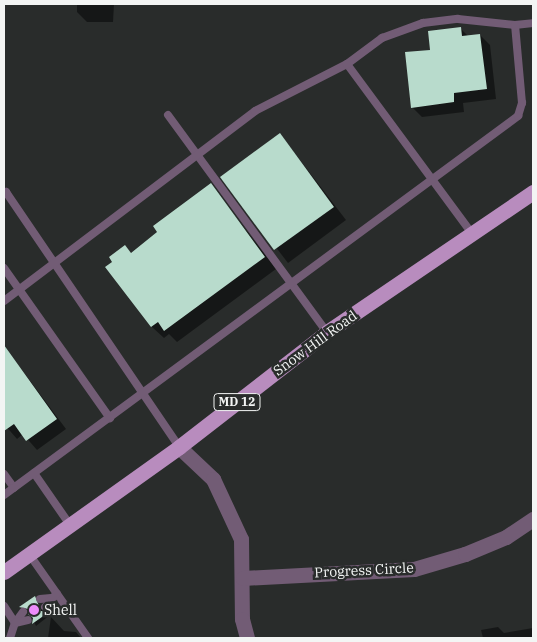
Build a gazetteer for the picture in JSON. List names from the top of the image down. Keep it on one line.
{"streets":{"main road":["Snow Hill Road","MD 12"],"street":["Progress Circle"]},"places":["Shell"]}
